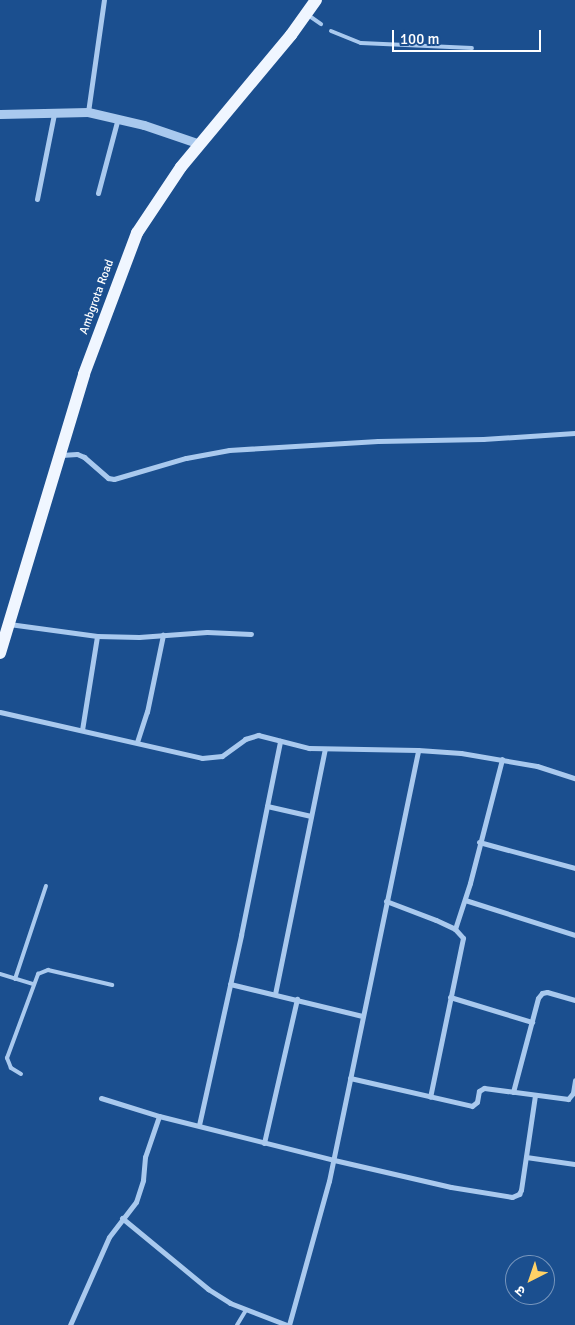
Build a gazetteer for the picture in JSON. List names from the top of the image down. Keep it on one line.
{"streets":{"main road":["Ambgrota Road"]},"scale_bar":"100 m","north":"bottom left"}
